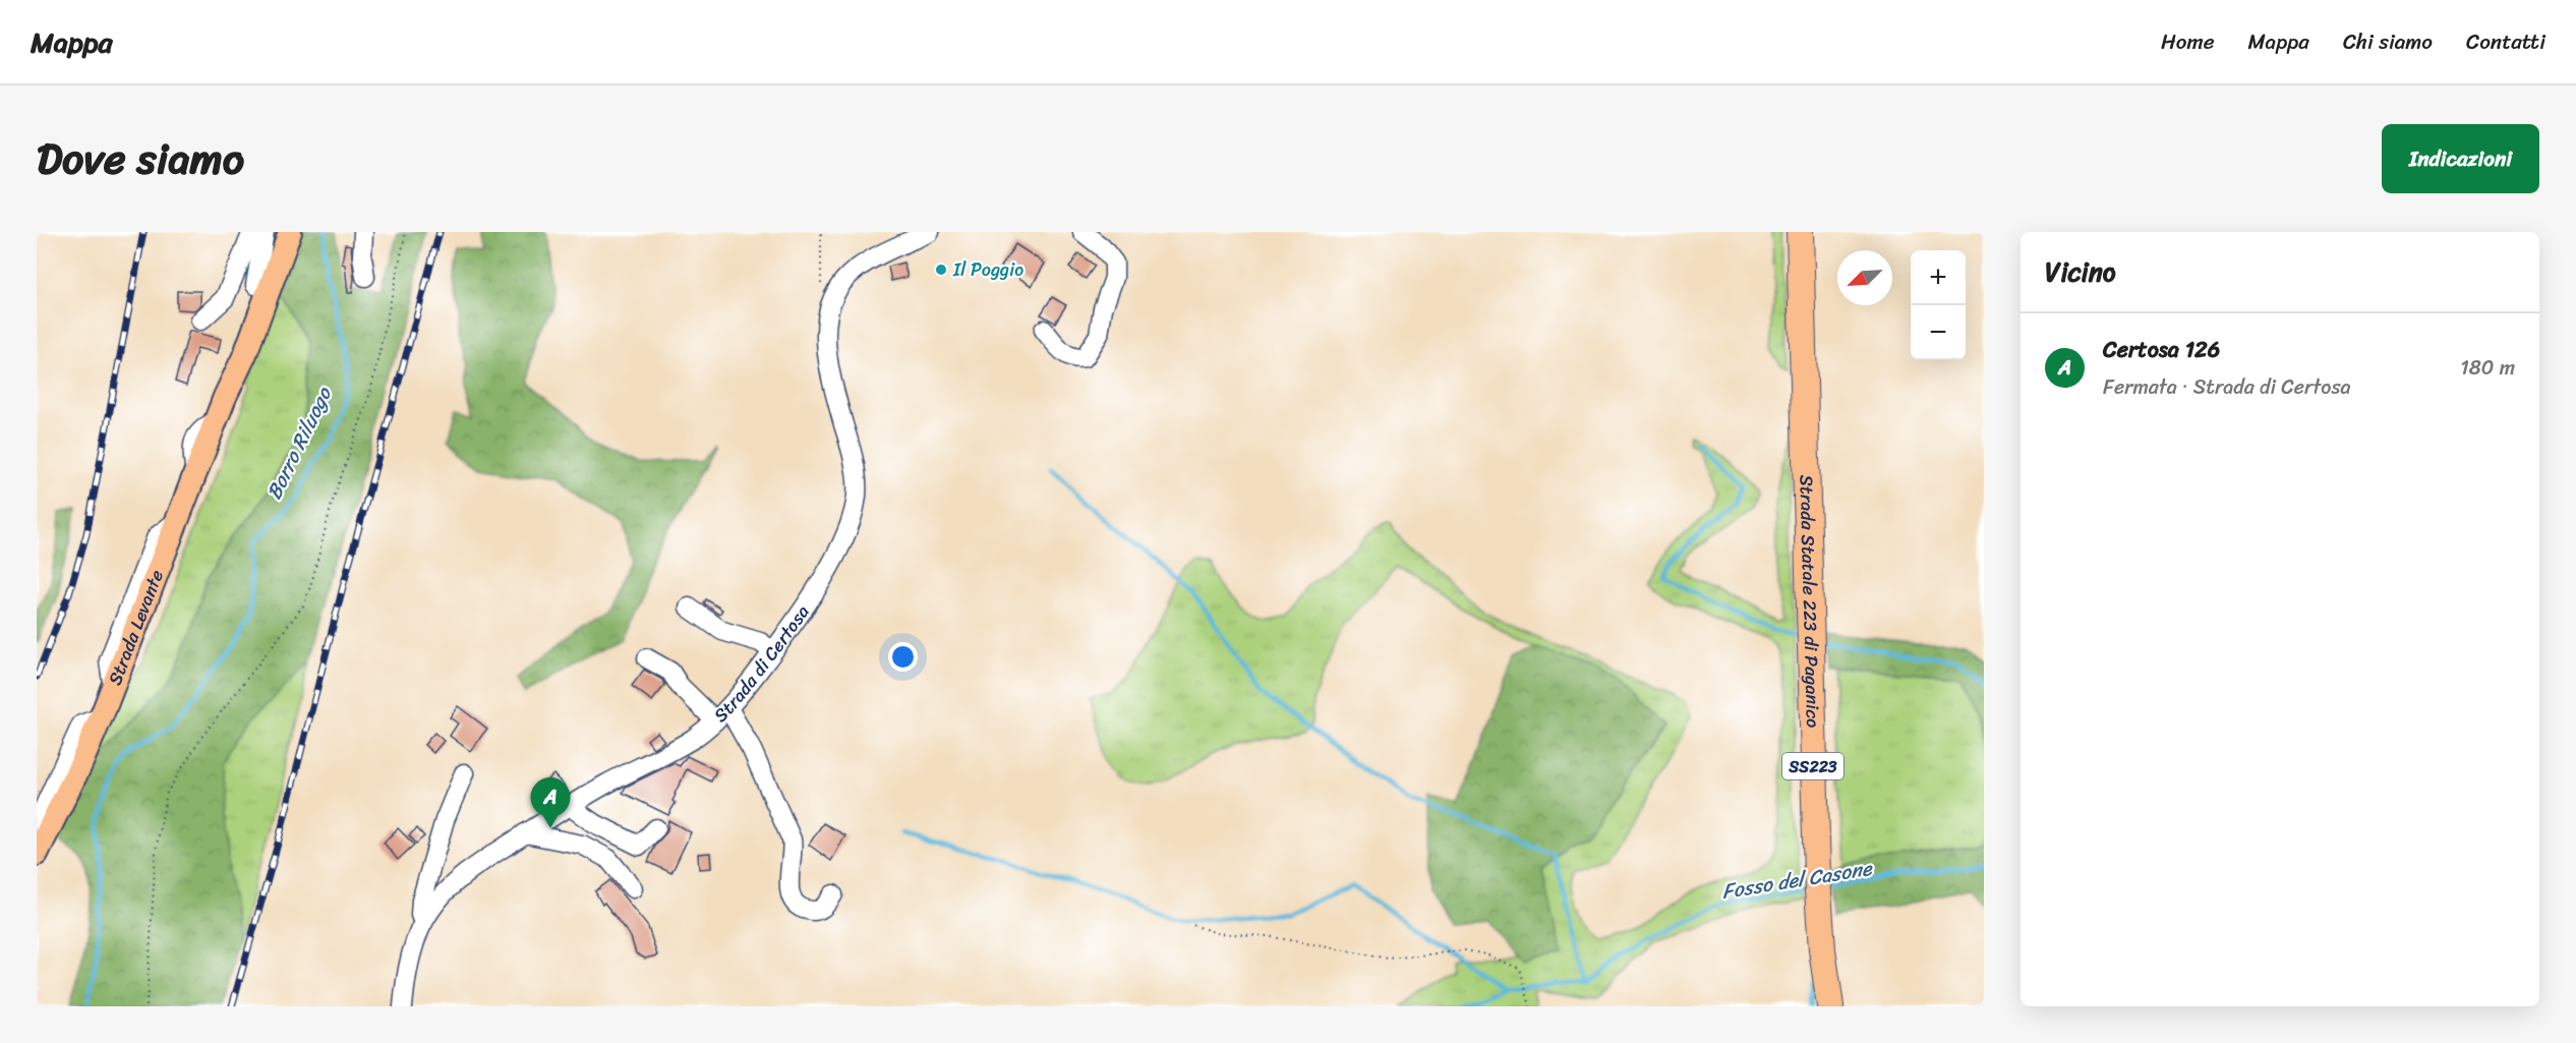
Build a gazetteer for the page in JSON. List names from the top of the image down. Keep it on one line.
{"streets":{"highway":["Strada Statale 223 di Paganico","SS223"],"main road":["Strada Levante"],"street":["Strada di Certosa"]},"water":["Borro Riluogo","Fosso del Casone"],"places":["Il Poggio"],"north":"bottom left","page":{"header":"Mappa","nav":["Home","Mappa","Chi siamo","Contatti"],"title":"Dove siamo","buttons":"Indicazioni","heading":"Vicino","map_buttons":["+","−"],"list":[{"mark":"A","name":"Certosa 126","note":"Fermata · Strada di Certosa","value":"180 m"}],"pins":"A"}}
